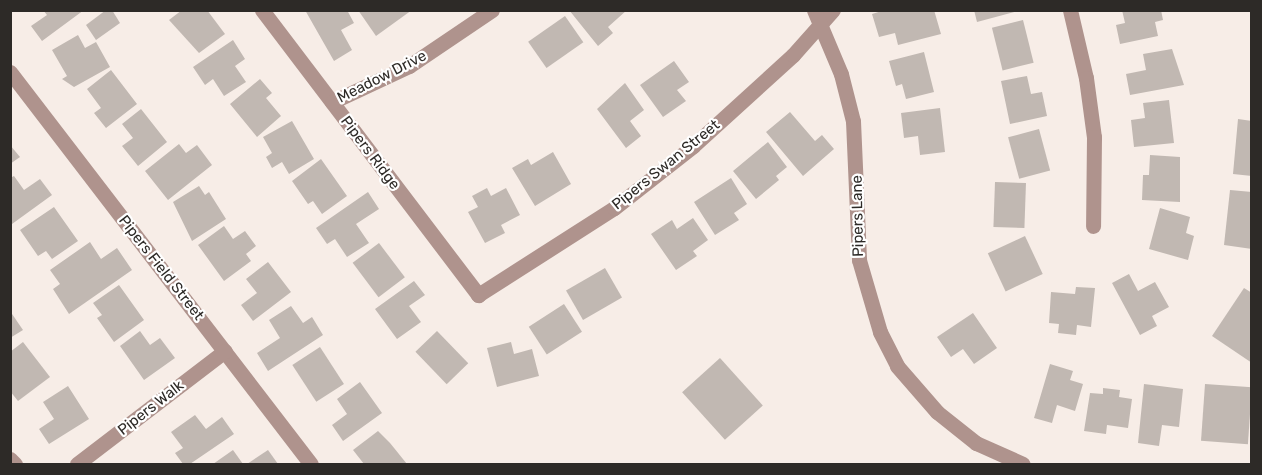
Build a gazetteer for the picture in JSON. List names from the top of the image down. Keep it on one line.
{"streets":{"street":["Meadow Drive","Pipers Ridge","Pipers Swan Street","Pipers Lane","Pipers Field Street","Pipers Walk"]},"crossings":[["Meadow Drive","Pipers Ridge"],["Pipers Ridge","Pipers Swan Street"],["Pipers Swan Street","Pipers Lane"],["Pipers Field Street","Pipers Walk"]]}
